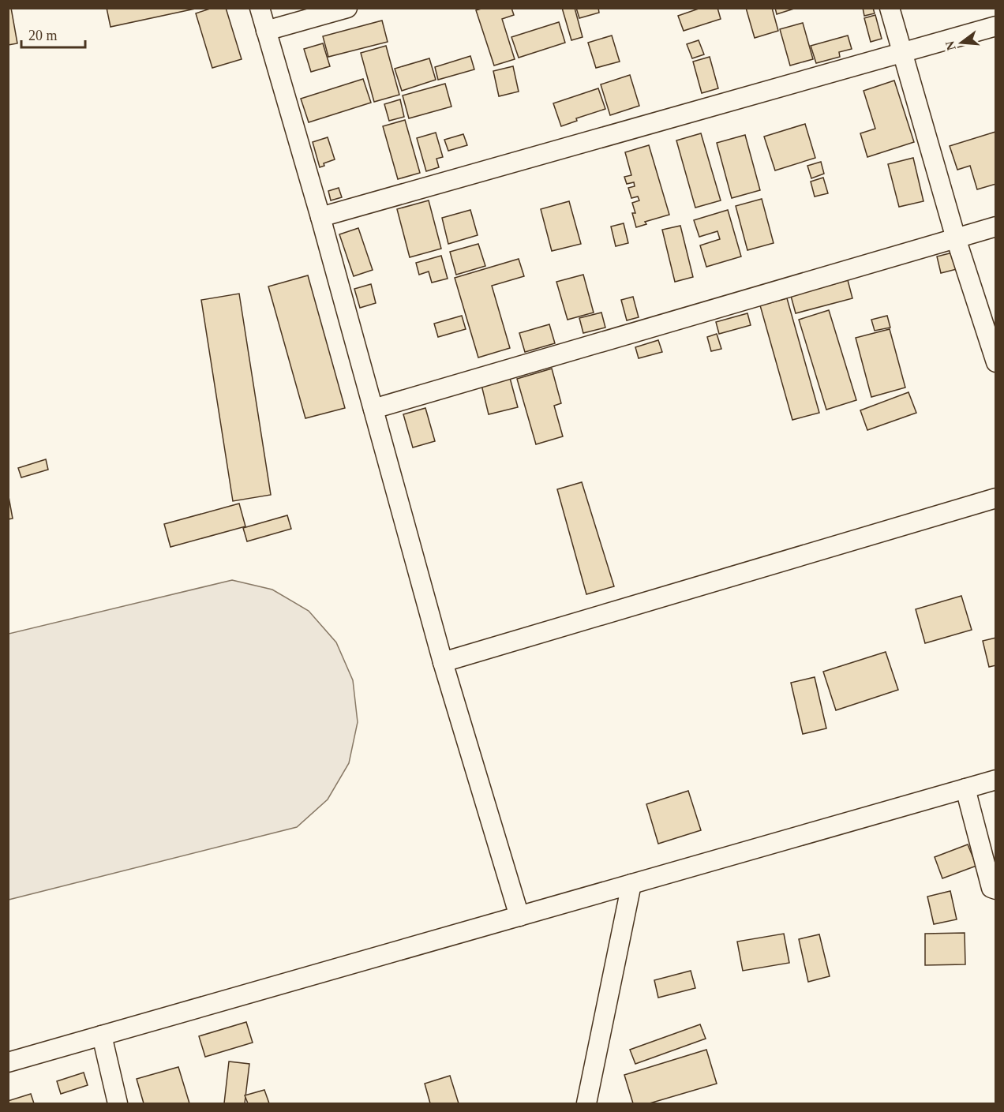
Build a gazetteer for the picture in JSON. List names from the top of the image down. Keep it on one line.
{"scale_bar":"20 m","north":"left"}
